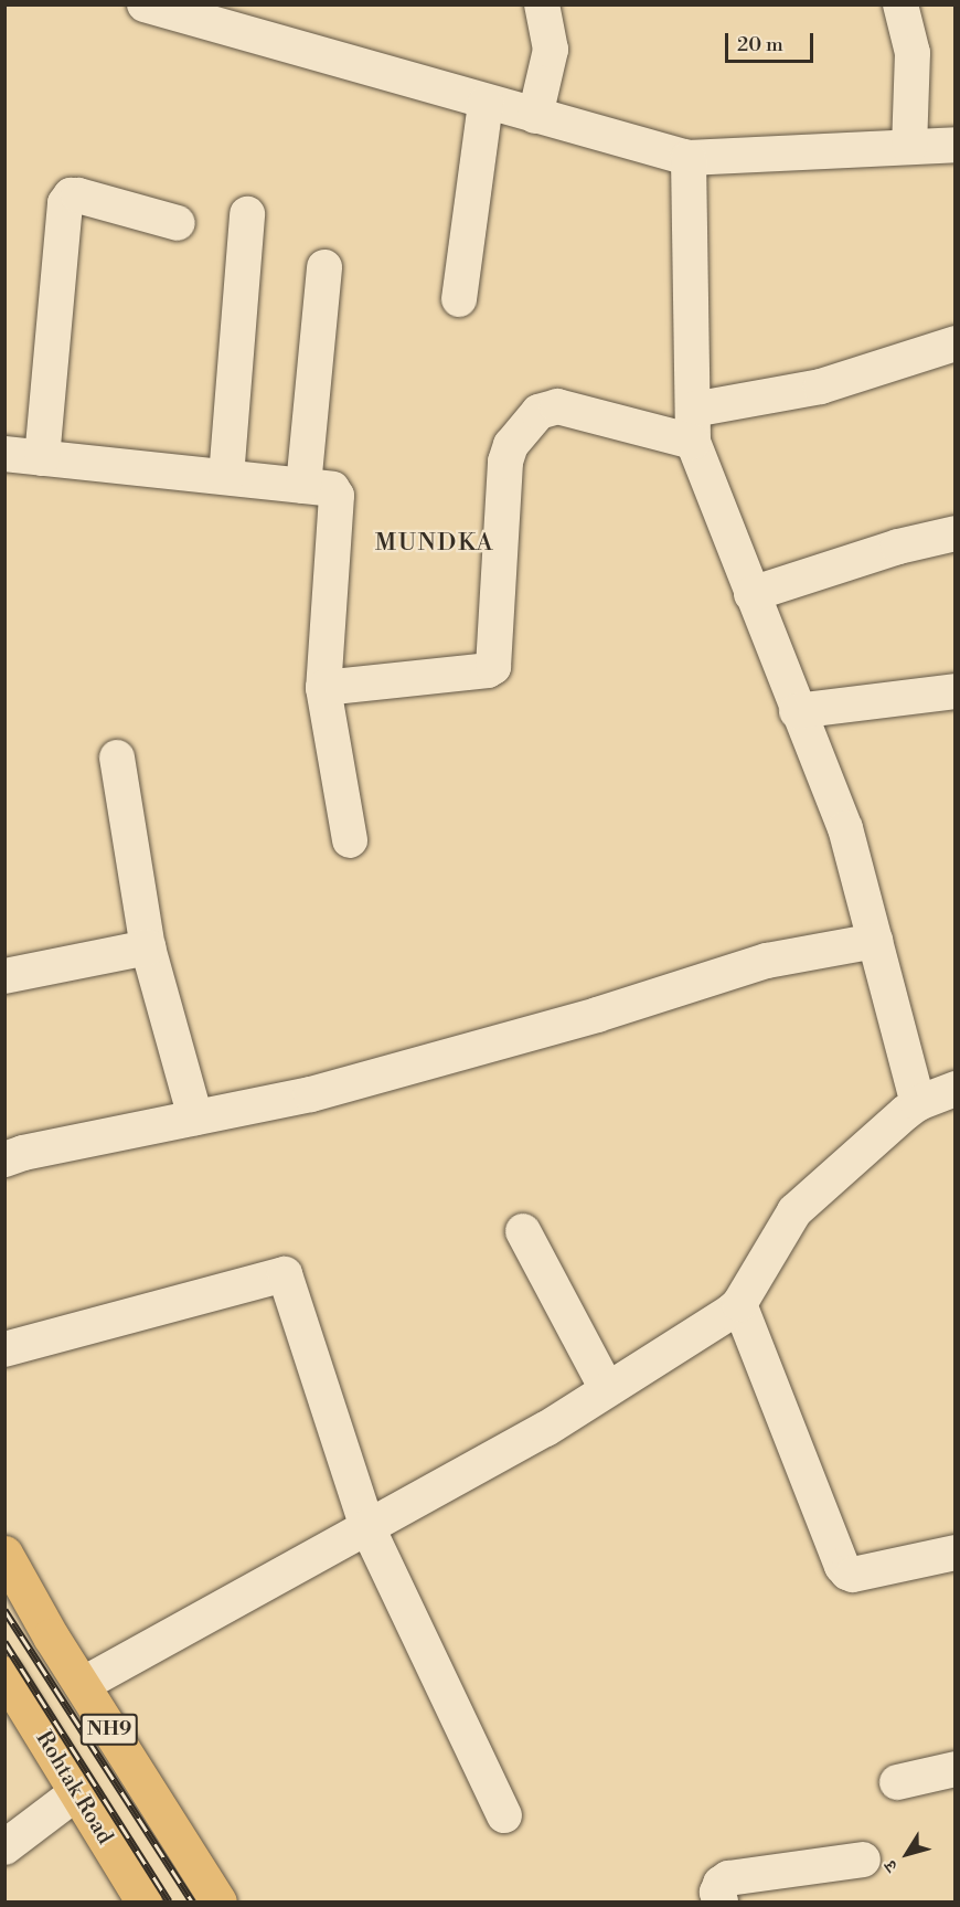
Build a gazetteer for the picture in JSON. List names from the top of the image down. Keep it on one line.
{"streets":{"highway":["NH9","Rohtak Road"]},"districts":["MUNDKA"],"scale_bar":"20 m","north":"bottom left"}
